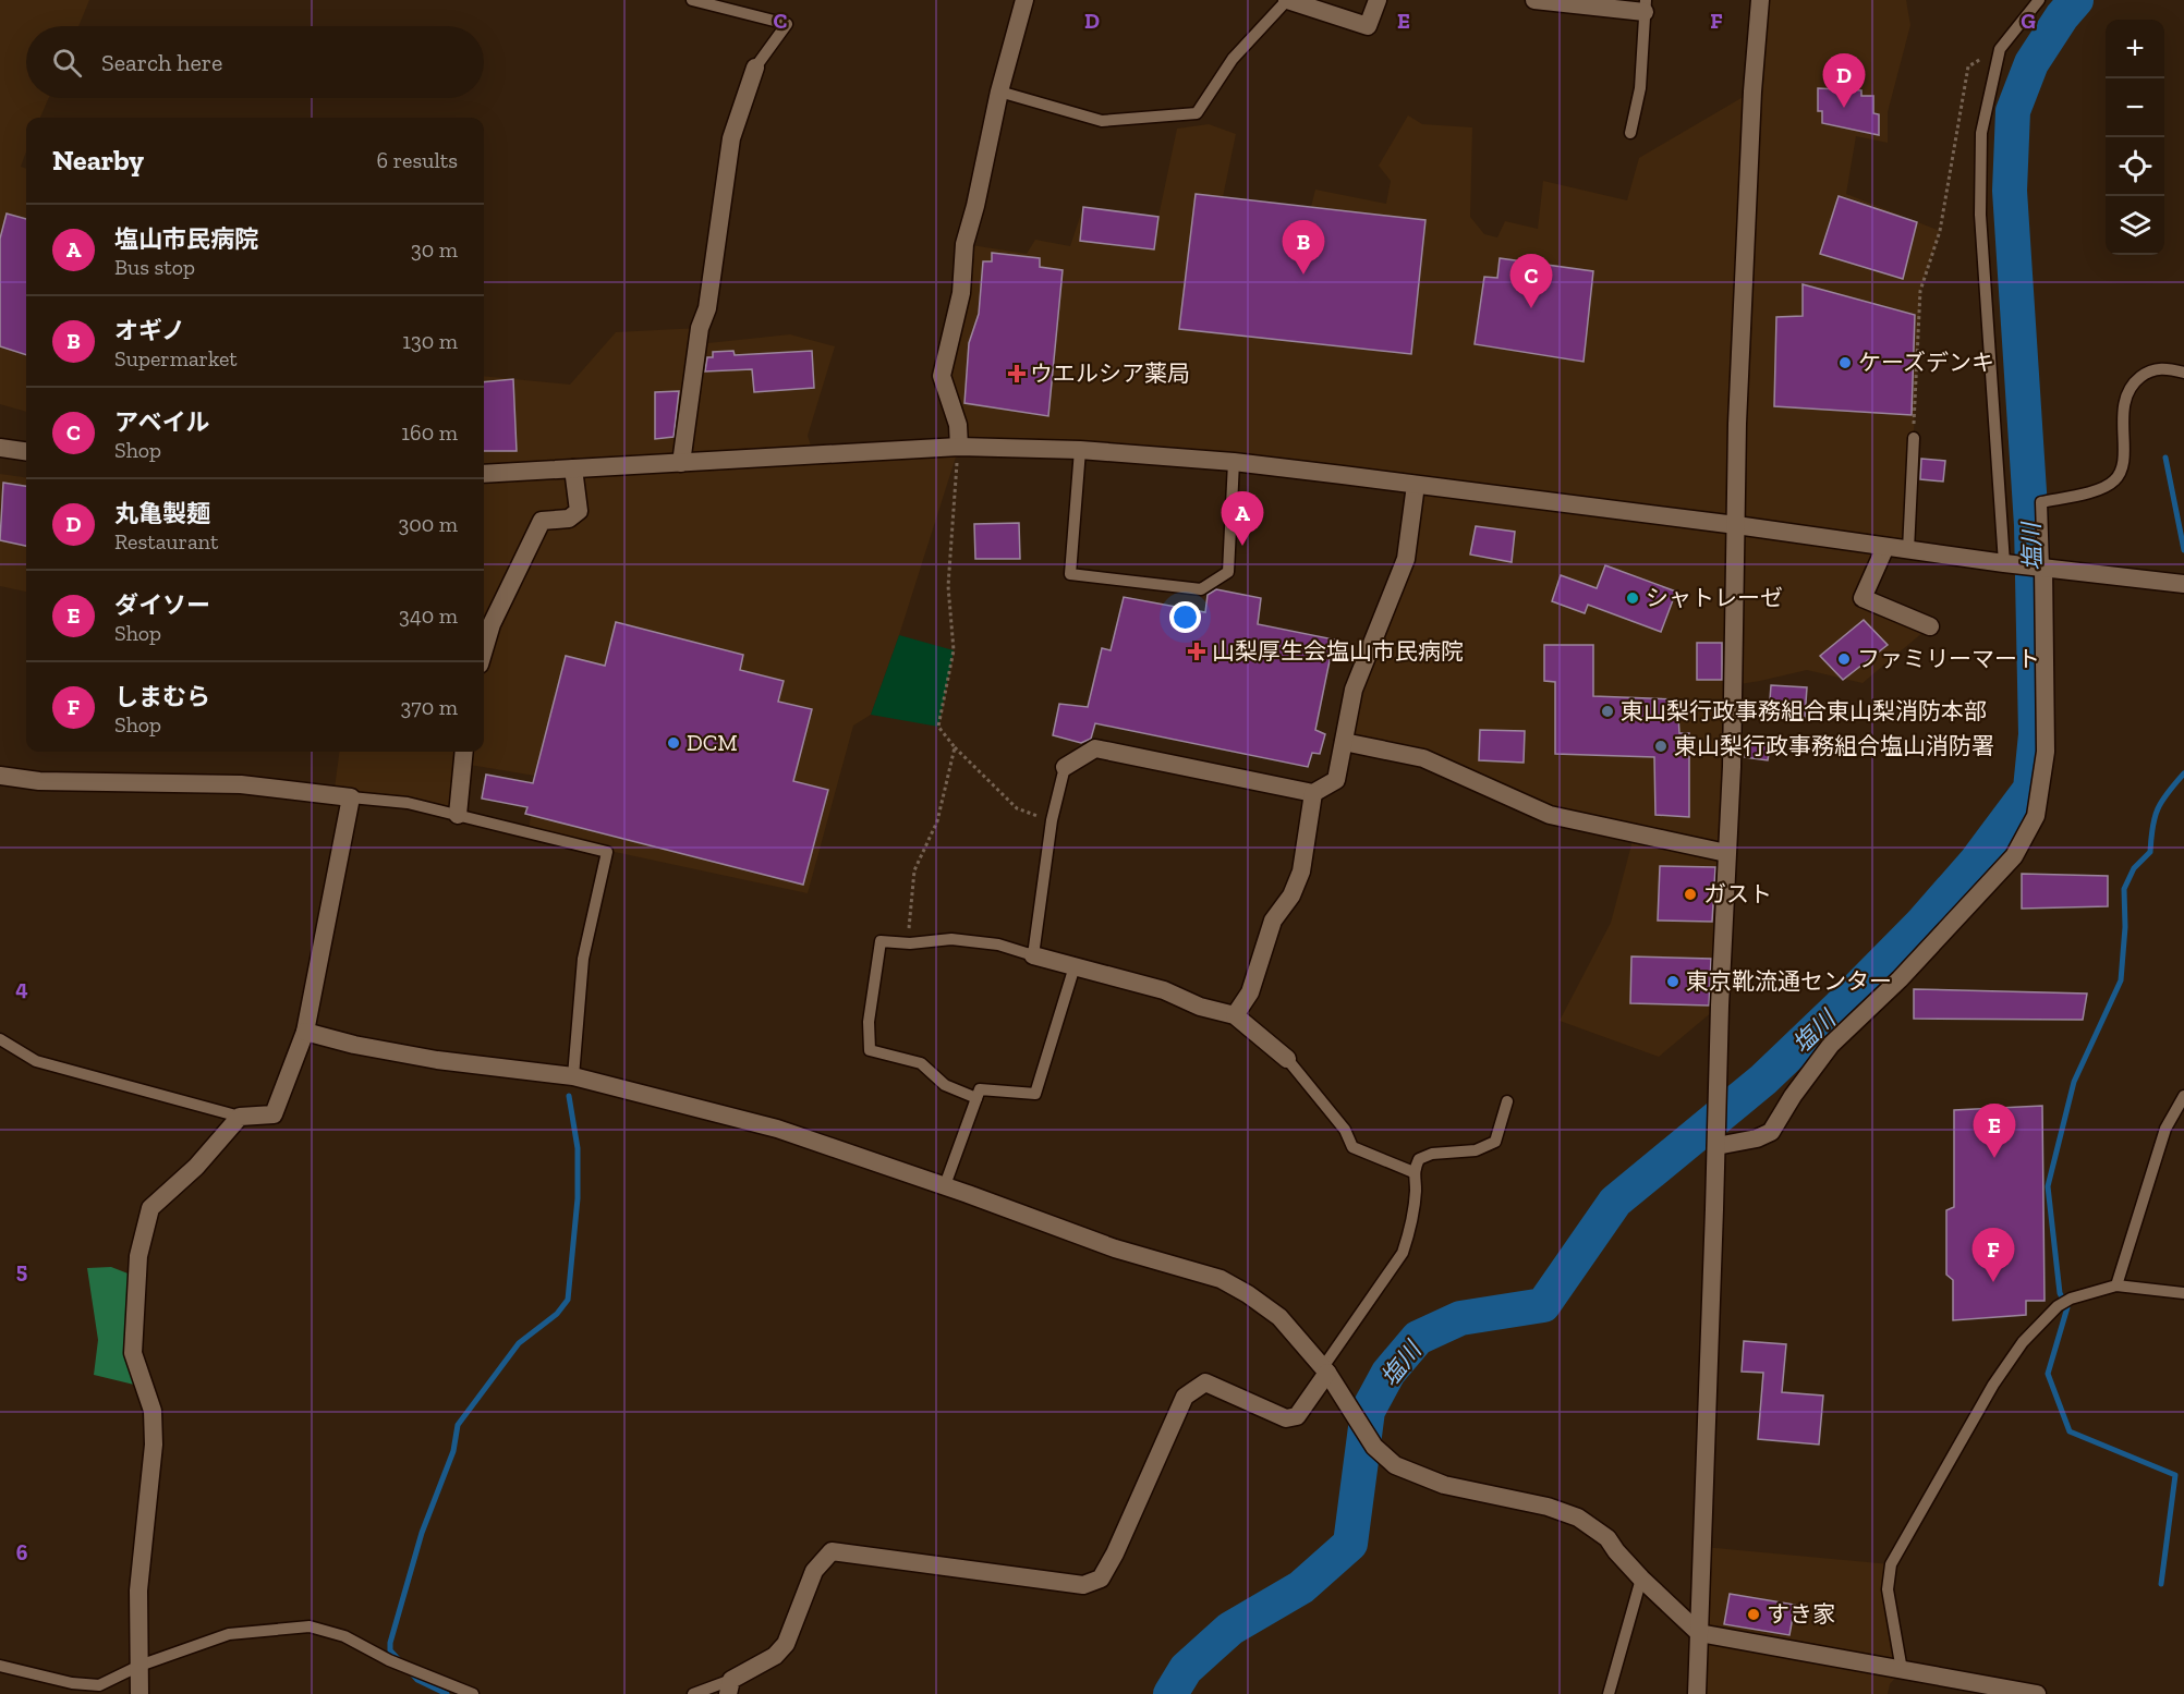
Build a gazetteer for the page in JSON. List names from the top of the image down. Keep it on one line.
{"water":["塩川"],"places":{"other":["ケーズデンキ","シャトレーゼ","ファミリーマート","東山梨行政事務組合東山梨消防本部","DCM","東山梨行政事務組合塩山消防署","ガスト","東京靴流通センター","すき家"],"health":["ウエルシア薬局","山梨厚生会塩山市民病院"]},"page":{"map_buttons":["+","−"],"search":"Search here","pins":["D","B","C","A","E","F"],"heading":["Nearby","6 results"],"list":[{"mark":"A","name":"塩山市民病院","note":"Bus stop","value":"30 m"},{"mark":"B","name":"オギノ","note":"Supermarket","value":"130 m"},{"mark":"C","name":"アベイル","note":"Shop","value":"160 m"},{"mark":"D","name":"丸亀製麺","note":"Restaurant","value":"300 m"},{"mark":"E","name":"ダイソー","note":"Shop","value":"340 m"},{"mark":"F","name":"しまむら","note":"Shop","value":"370 m"}]},"grid":{"columns":["C","D","E","F","G"],"rows":["4","5","6"]}}
